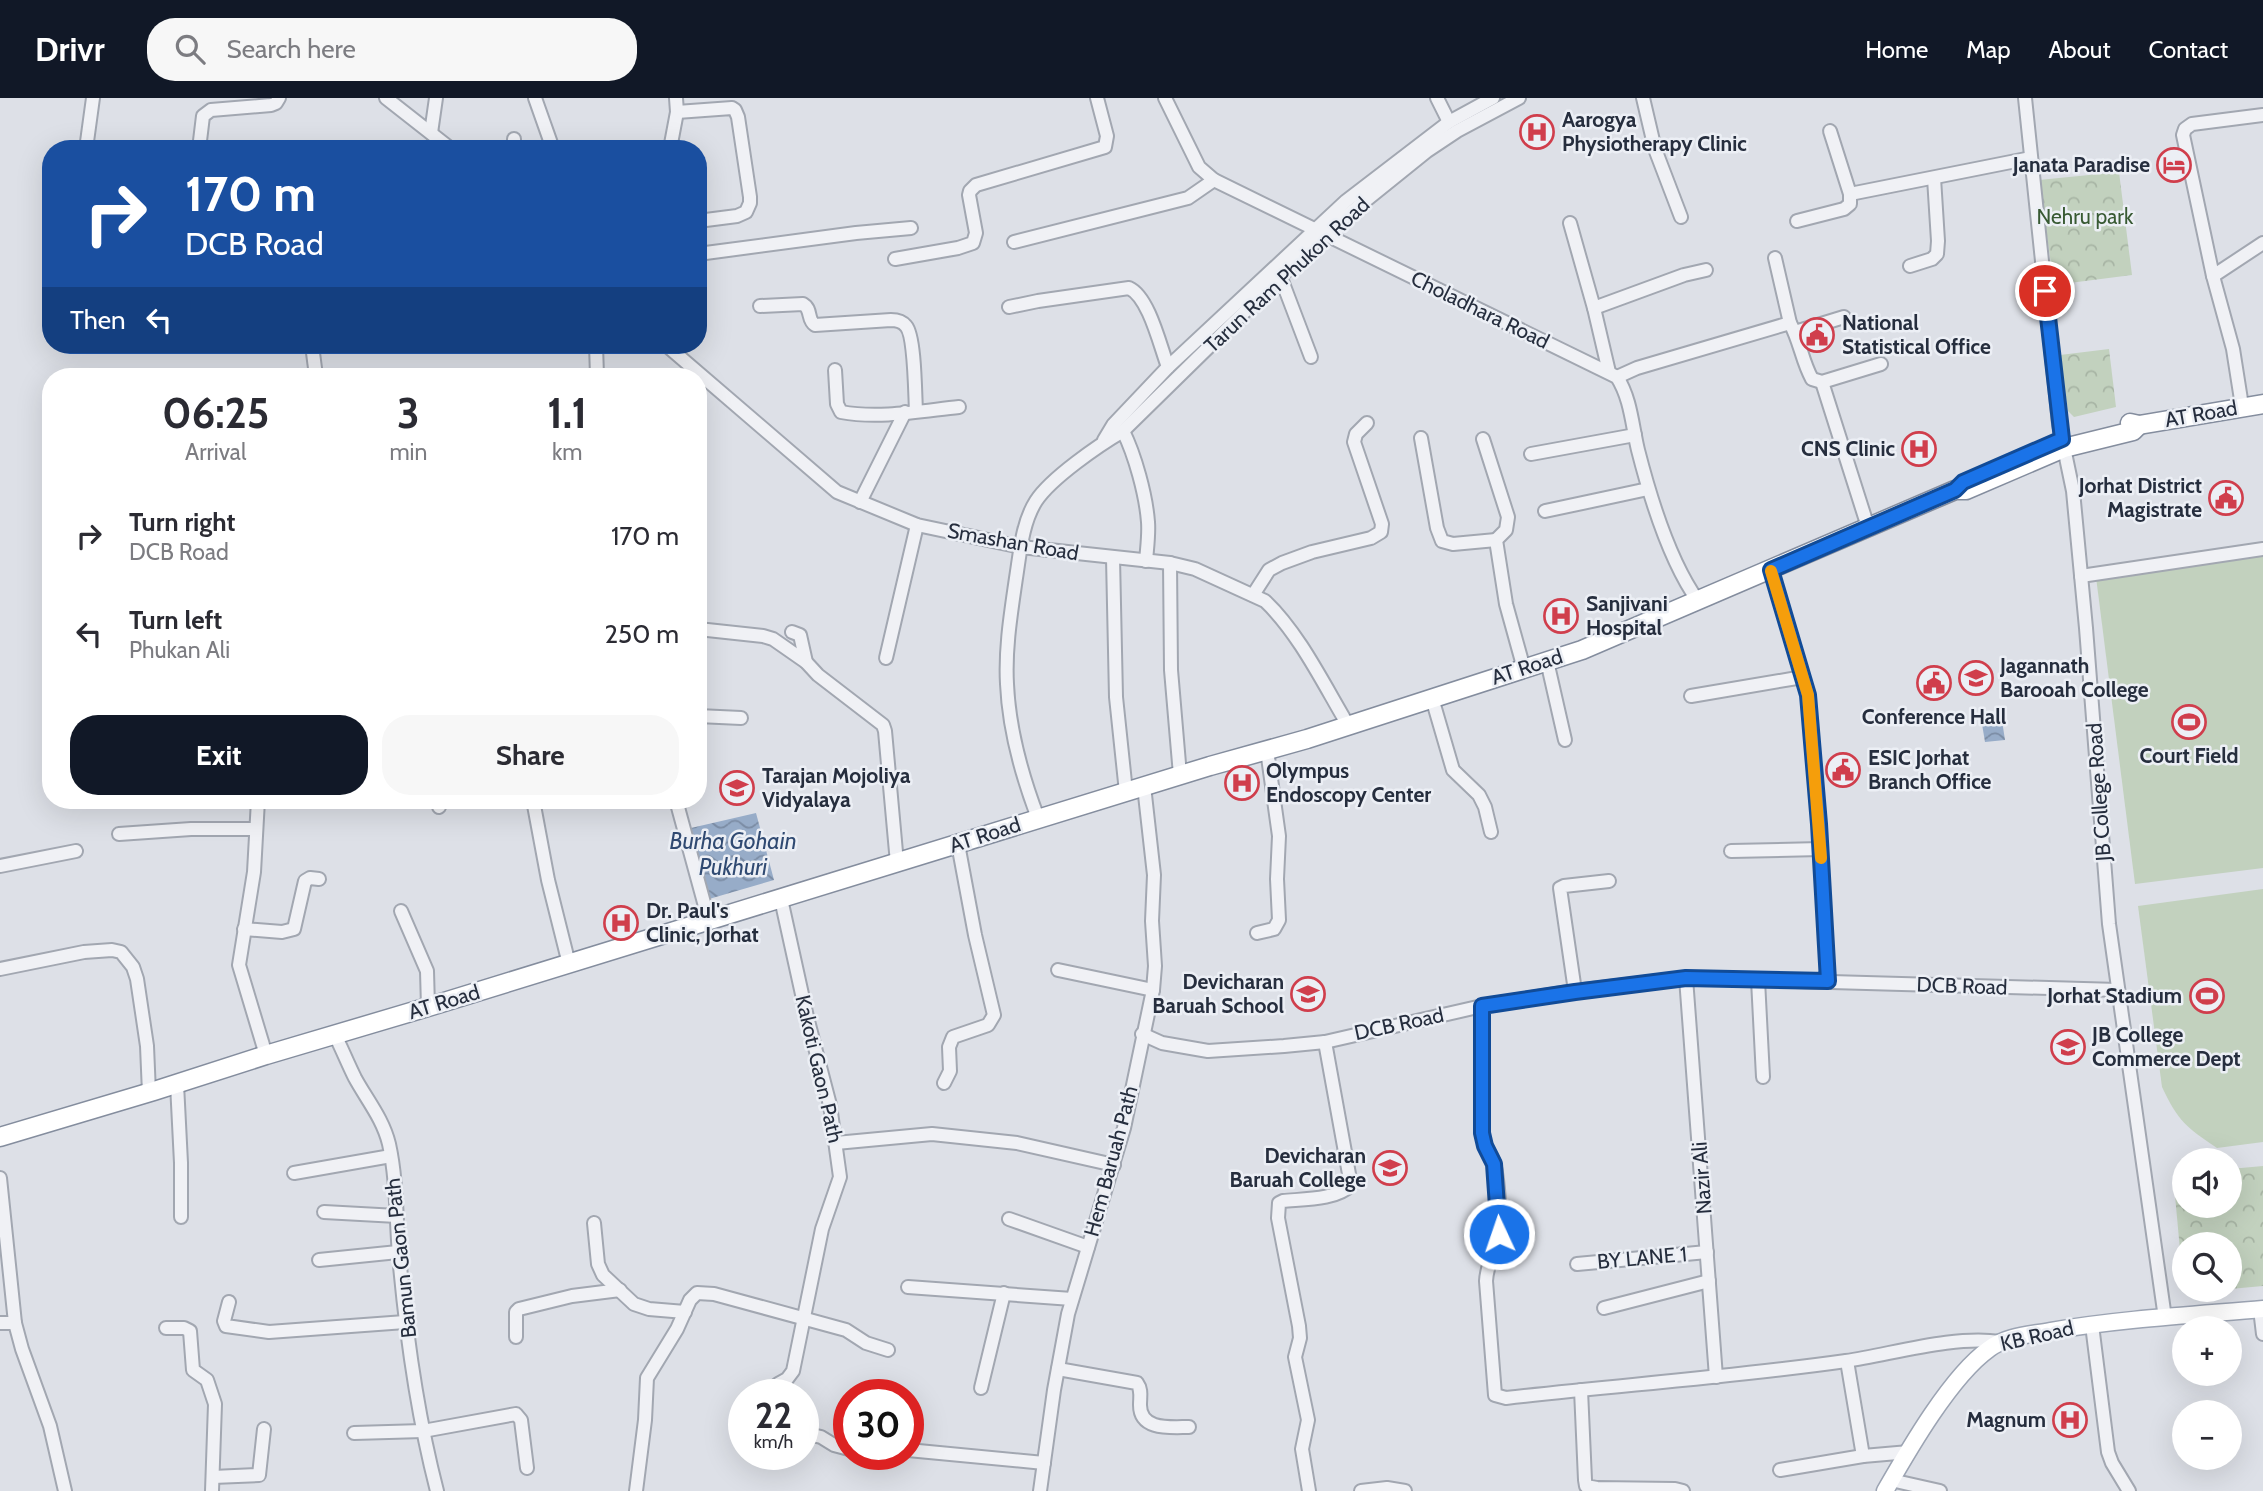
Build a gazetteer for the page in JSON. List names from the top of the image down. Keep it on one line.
{"streets":{"highway":["AT Road"],"main road":["KB Road"],"street":["Tarun Ram Phukon Road","Choladhara Road","Smashan Road","JB College Road","DCB Road","Kakoti Gaon Path","Hem Baruah Path","Nazir Ali","Bamun Gaon Path","BY LANE 1"]},"crossings":[["Tarun Ram Phukon Road","Choladhara Road"],["Tarun Ram Phukon Road","AT Road"],["Tarun Ram Phukon Road","Smashan Road"],["AT Road","Smashan Road"],["AT Road","JB College Road"],["AT Road","Kakoti Gaon Path"],["AT Road","Hem Baruah Path"],["AT Road","Bamun Gaon Path"],["Smashan Road","Hem Baruah Path"],["JB College Road","DCB Road"],["JB College Road","KB Road"],["DCB Road","Hem Baruah Path"],["DCB Road","Nazir Ali"],["Nazir Ali","BY LANE 1"]],"water":["Burha Gohain Pukhuri"],"parks":["Nehru park"],"places":{"hospital":["Aarogya Physiotherapy Clinic","CNS Clinic","Sanjivani Hospital","Olympus Endoscopy Center","Dr. Paul's Clinic, Jorhat","Magnum"],"hotel":["Janata Paradise"],"public building":["National Statistical Office","Jorhat District Magistrate","Conference Hall","ESIC Jorhat Branch Office"],"school or university":["Jagannath Barooah College","Tarajan Mojoliya Vidyalaya","Devicharan Baruah School","JB College Commerce Dept","Devicharan Baruah College"],"sports":["Court Field","Jorhat Stadium"]},"page":{"header":"Drivr","search":"Search here","nav":["Home","Map","About","Contact"],"turn":["170 m","DCB Road"],"then":"Then","eta":["06:25","Arrival","3","min","1.1","km"],"list":[{"name":"Turn right","note":"DCB Road","value":"170 m"},{"name":"Turn left","note":"Phukan Ali","value":"250 m"}],"buttons":["Exit","Share"],"map_buttons":["+","−"],"speed":"22 km/h","limit":"30"}}
